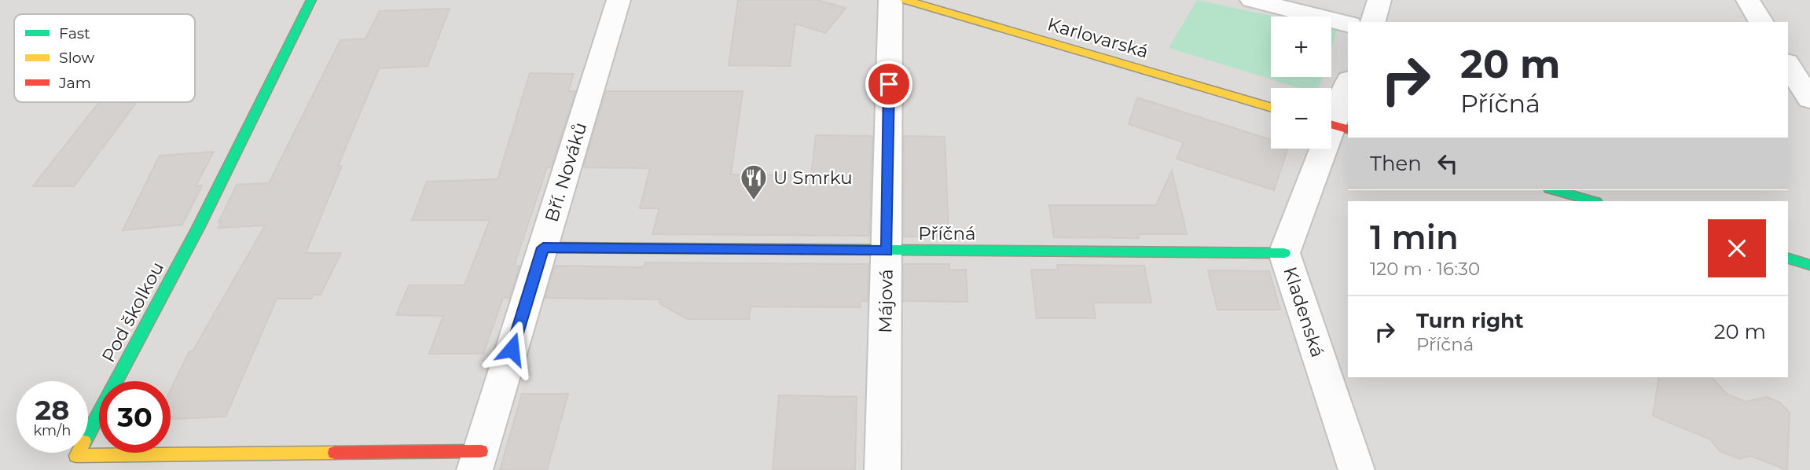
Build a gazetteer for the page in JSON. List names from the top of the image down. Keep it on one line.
{"streets":{"street":["Karlovarská","Bří. Nováků","Příčná","Májová","Pod školkou","Kladenská"]},"crossings":[["Bří. Nováků","Příčná"],["Bří. Nováků","Pod školkou"],["Příčná","Májová"],["Příčná","Kladenská"]],"places":{"restaurant":["U Smrku"]},"legend":["Fast","Slow","Jam"],"page":{"map_buttons":["+","−"],"turn":["20 m","Příčná"],"then":"Then","heading":["1 min","120 m · 16:30"],"list":[{"name":"Turn right","note":"Příčná","value":"20 m"}],"speed":"28 km/h","limit":"30"}}
